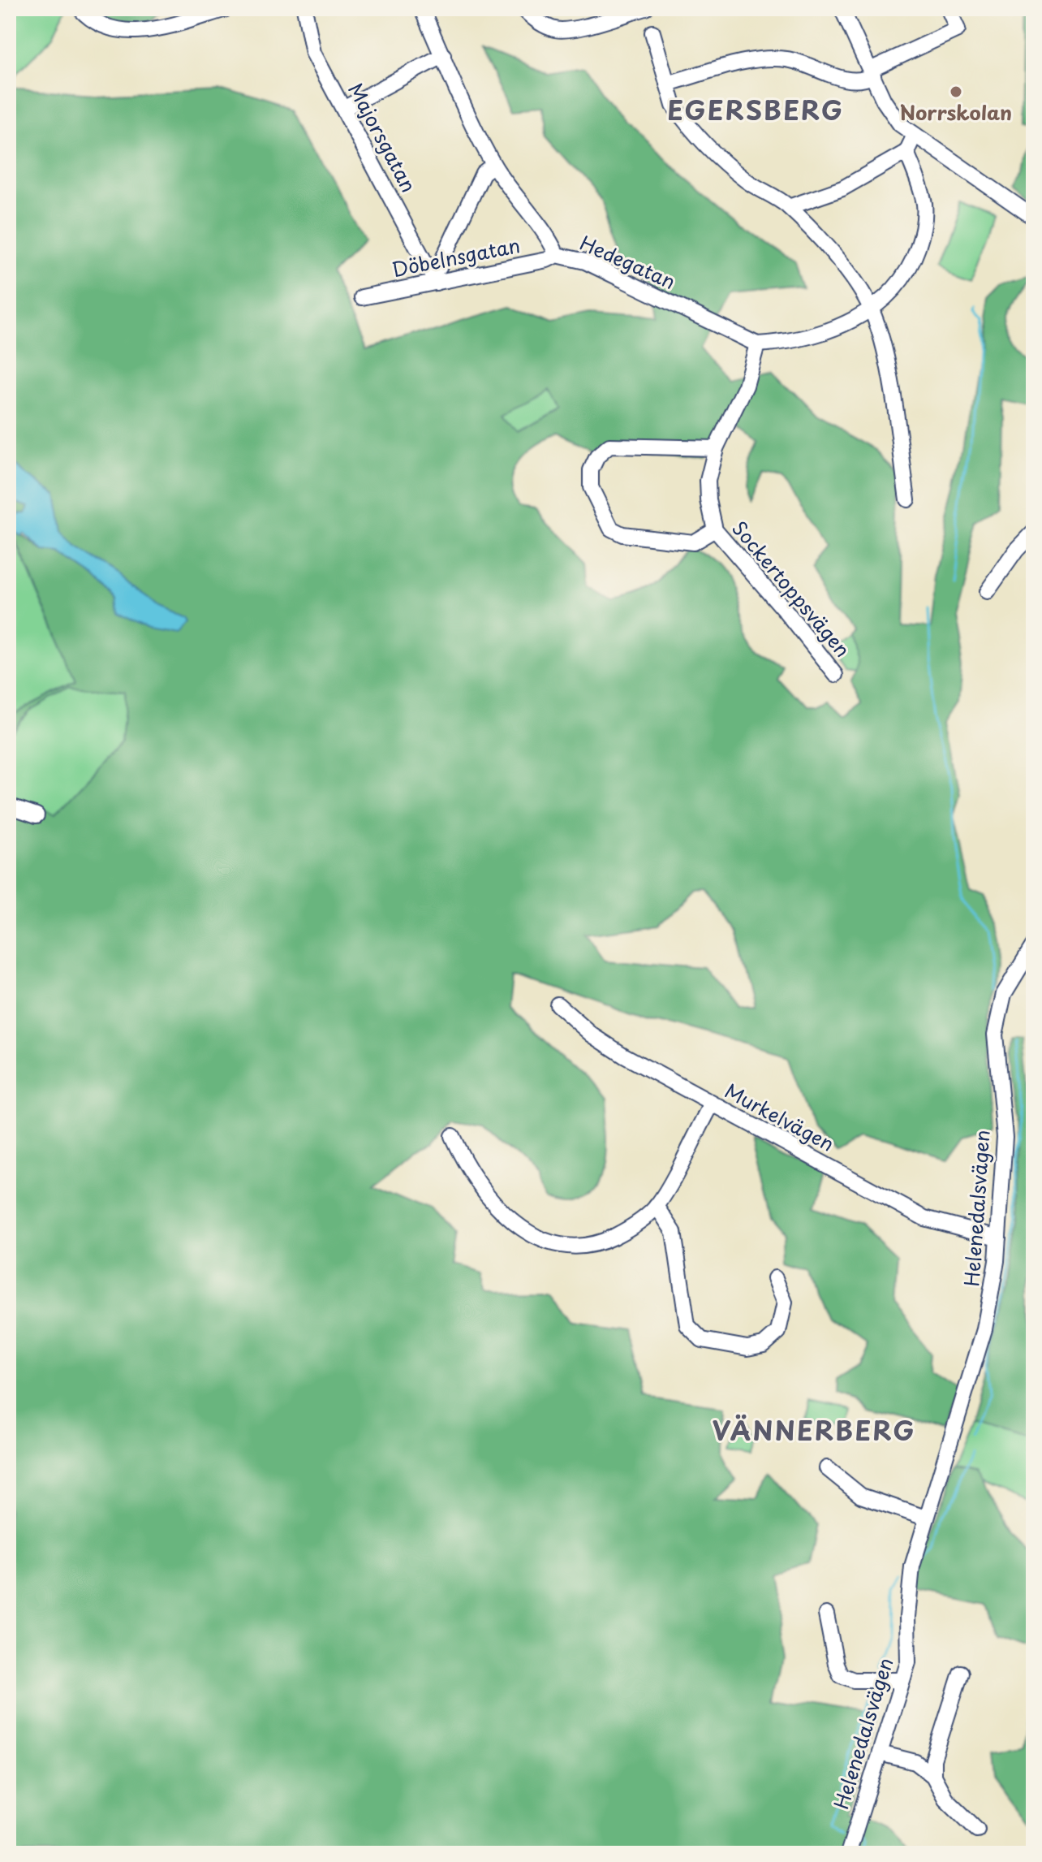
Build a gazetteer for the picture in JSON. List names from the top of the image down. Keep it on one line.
{"streets":{"street":["Majorsgatan","Döbelnsgatan","Hedegatan","Sockertoppsvägen","Murkelvägen","Helenedalsvägen"]},"crossings":[["Majorsgatan","Döbelnsgatan"],["Döbelnsgatan","Hedegatan"],["Hedegatan","Sockertoppsvägen"],["Murkelvägen","Helenedalsvägen"]],"districts":["EGERSBERG","VÄNNERBERG"],"places":["Norrskolan"]}
